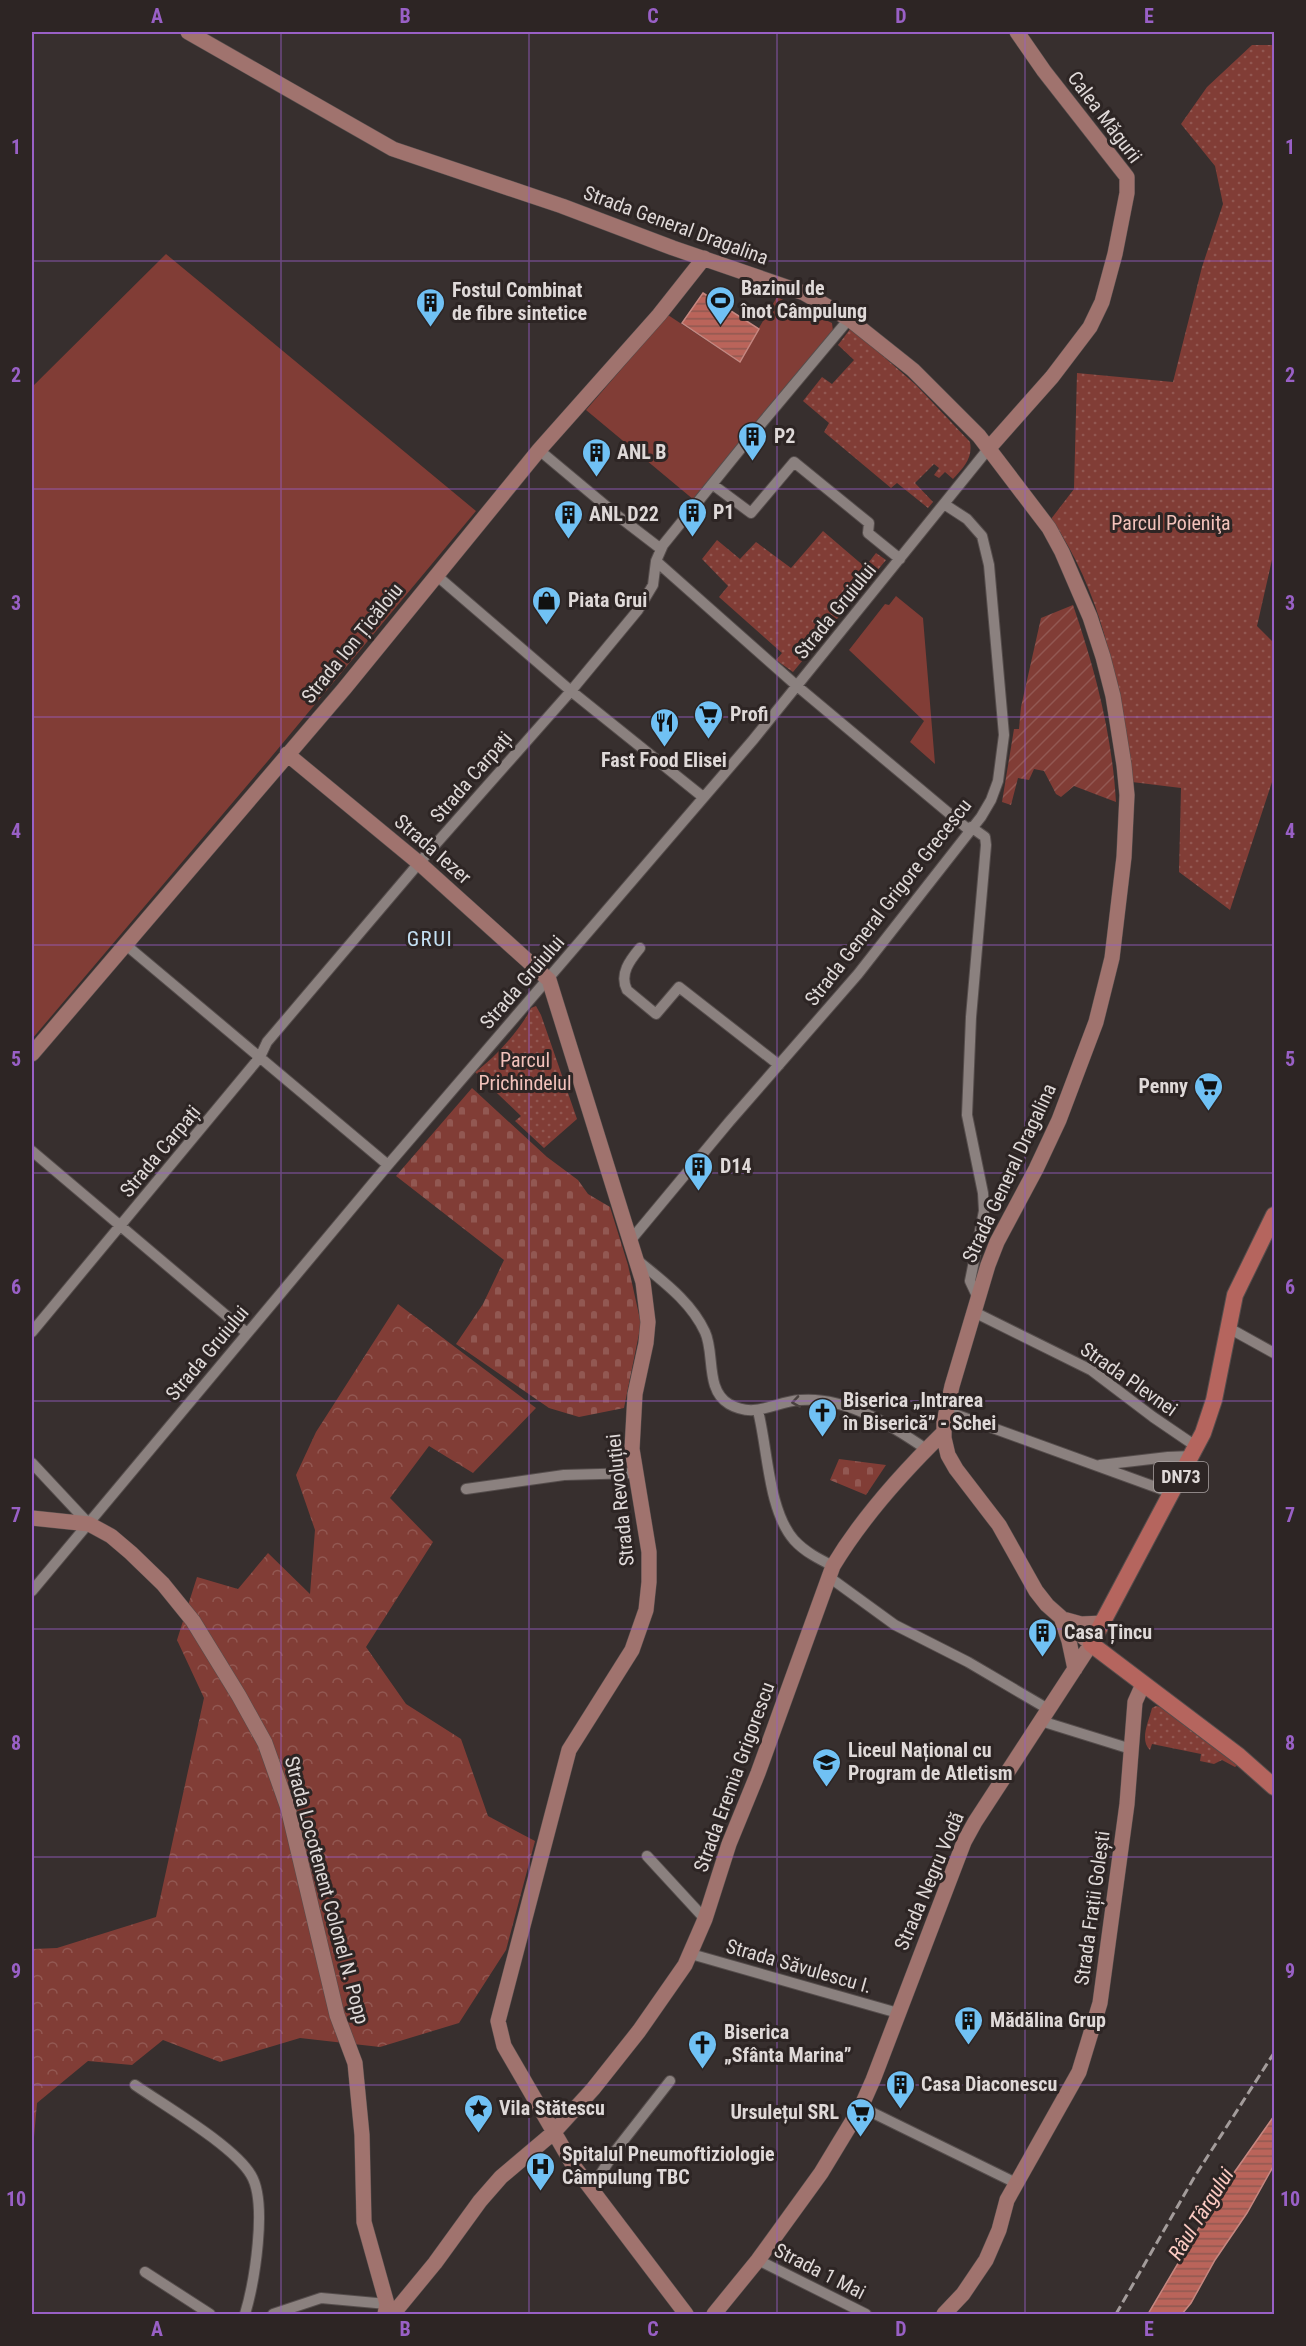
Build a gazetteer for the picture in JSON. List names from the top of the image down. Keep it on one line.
{"streets":{"main road":["Calea Măgurii","Strada General Dragalina","Strada Ion Țicăloiu","Strada Iezer","DN73","Strada Revoluției","Strada Eremia Grigorescu","Strada Negru Vodă","Strada Locotenent Colonel N. Popp","Strada Frații Golești"],"street":["Strada Gruiului","Strada Carpați","Strada General Grigore Grecescu","Strada Plevnei","Strada Săvulescu I.","Strada 1 Mai"]},"crossings":[["Calea Măgurii","Strada General Dragalina"],["Calea Măgurii","Strada Gruiului"],["Strada General Dragalina","Strada Gruiului"],["Strada General Dragalina","Strada Ion Țicăloiu"],["Strada General Dragalina","Strada Carpați"],["Strada General Dragalina","Strada Plevnei"],["Strada General Dragalina","Strada Eremia Grigorescu"],["Strada General Dragalina","Strada Negru Vodă"],["Strada Gruiului","Strada Iezer"],["Strada Gruiului","Strada General Grigore Grecescu"],["Strada Gruiului","Strada Revoluției"],["Strada Gruiului","Strada Locotenent Colonel N. Popp"],["Strada Ion Țicăloiu","Strada Iezer"],["Strada Carpați","Strada Iezer"],["Strada Iezer","Strada Revoluției"],["Strada General Grigore Grecescu","Strada Revoluției"],["Strada Plevnei","Strada Negru Vodă"],["DN73","Strada Negru Vodă"],["Strada Revoluției","Strada Eremia Grigorescu"],["Strada Eremia Grigorescu","Strada Locotenent Colonel N. Popp"],["Strada Eremia Grigorescu","Strada Săvulescu I."],["Strada Negru Vodă","Strada Săvulescu I."],["Strada Negru Vodă","Strada 1 Mai"]],"districts":["GRUI"],"water":["Râul Târgului"],"parks":["Parcul Poieniţa","Parcul Prichindelul"],"places":{"sports":["Bazinul de înot Câmpulung"],"building":["Fostul Combinat de fibre sintetice","P2","ANL B","P1","ANL D22","D14","Casa Țincu","Mădălina Grup","Casa Diaconescu"],"shop":["Piata Grui"],"supermarket":["Profi","Penny","Ursulețul SRL"],"restaurant":["Fast Food Elisei"],"church":["Biserica „Intrarea în Biserică” - Schei","Biserica „Sfânta Marina”"],"school or university":["Liceul Național cu Program de Atletism"],"place":["Vila Stătescu"],"hospital":["Spitalul Pneumoftiziologie Câmpulung TBC"]},"grid":{"columns":["A","B","C","D","E"],"rows":["1","2","3","4","5","6","7","8","9","10"]}}
